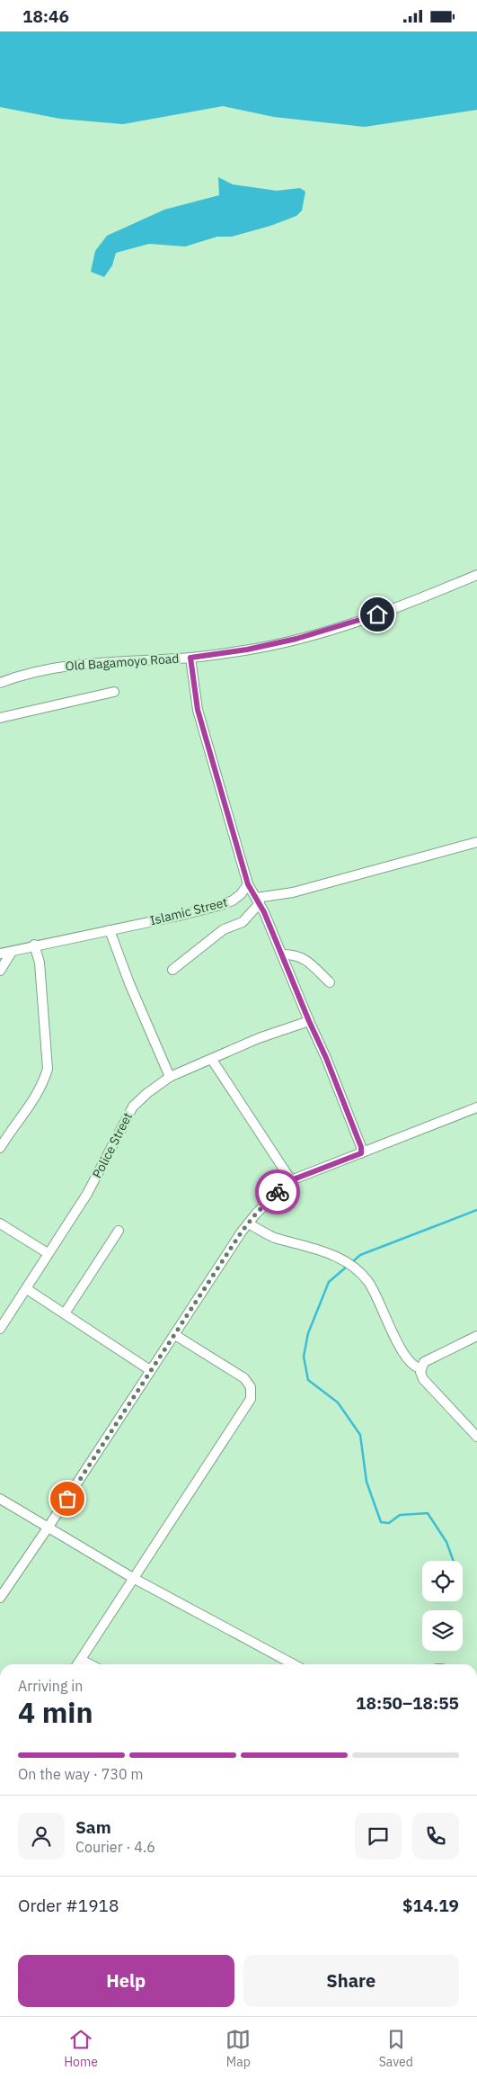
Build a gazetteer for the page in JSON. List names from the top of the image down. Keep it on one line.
{"streets":{"street":["Old Bagamoyo Road","Islamic Street","Police Street"]},"page":{"status":"18:46","heading":["4 min","Arriving in","18:50–18:55"],"panel":["Sam","Courier · 4.6","Order #1918","$14.19"],"bar":"On the way · 730 m","buttons":["Help","Share"],"tabs":["Home","Map","Saved"]}}
